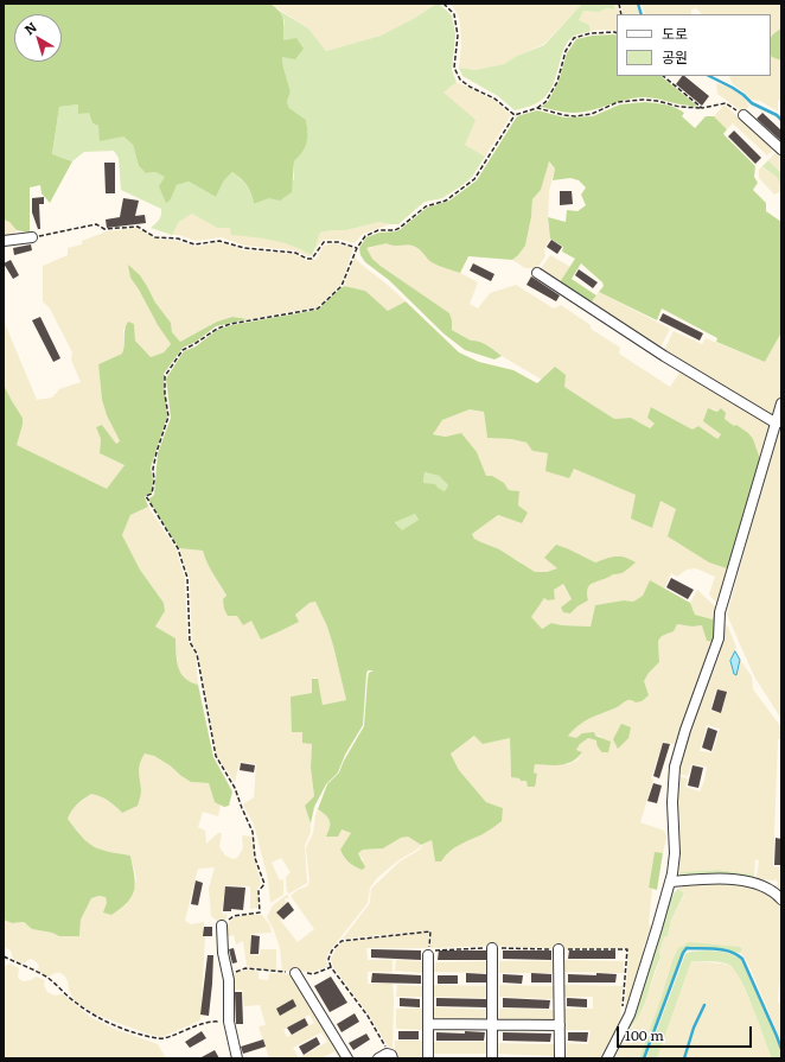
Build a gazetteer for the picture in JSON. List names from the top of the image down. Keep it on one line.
{"legend":["도로","공원"],"scale_bar":"100 m","north":"top left"}
